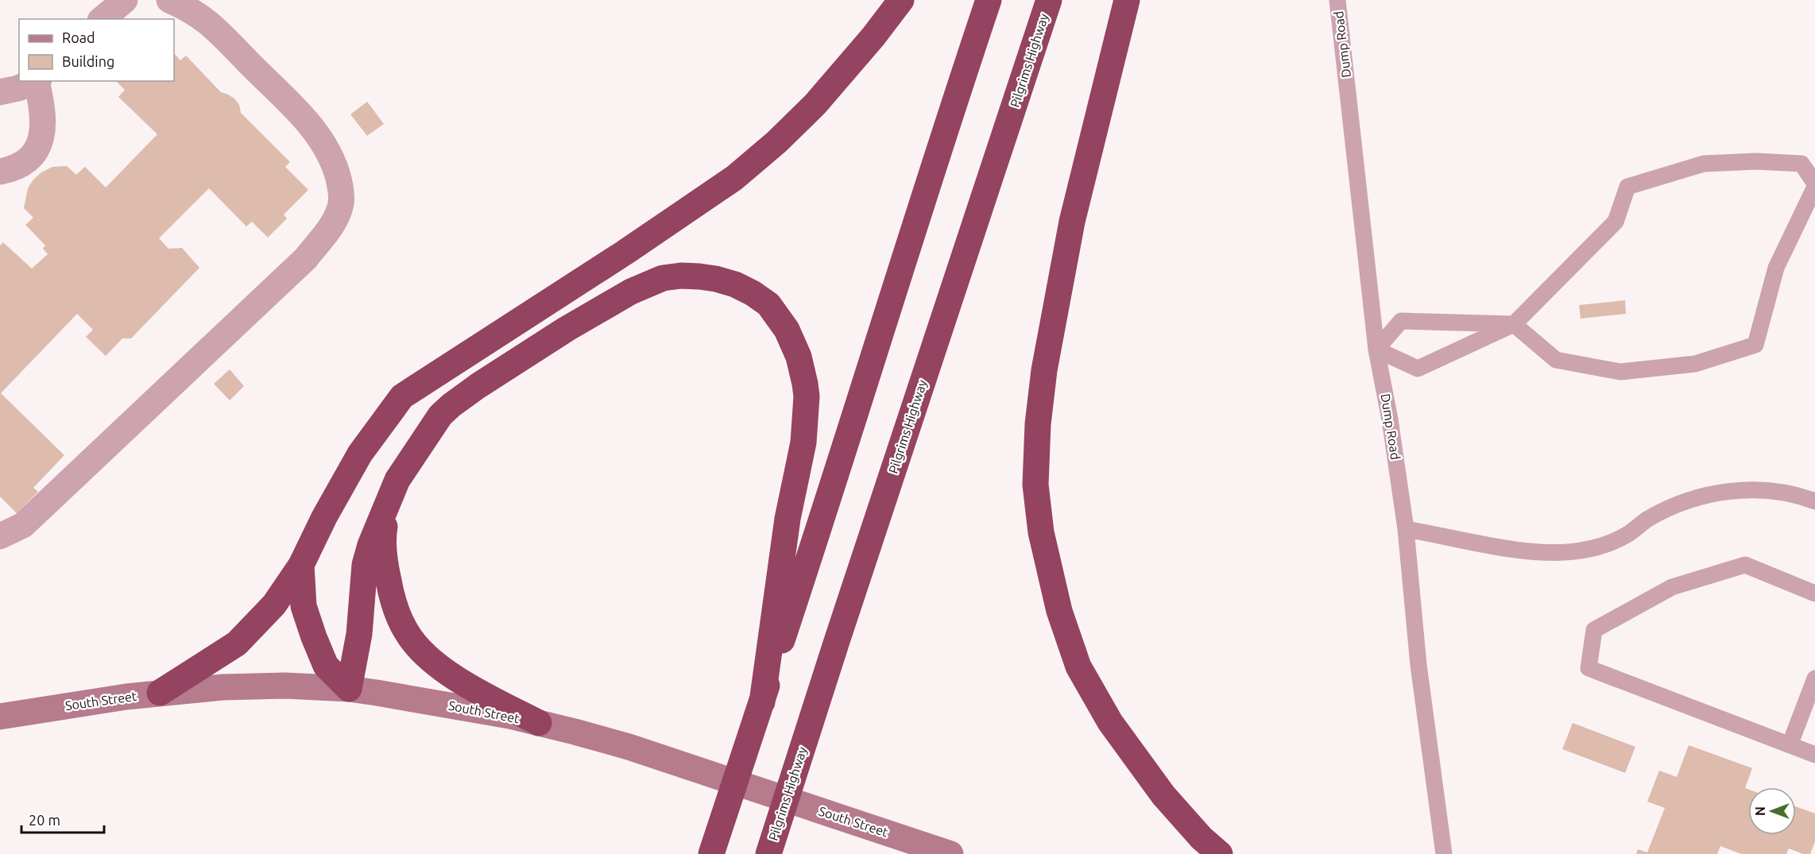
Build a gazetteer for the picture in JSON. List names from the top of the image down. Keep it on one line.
{"streets":{"highway":["Pilgrims Highway"],"main road":["South Street"],"lane":["Dump Road"]},"legend":["Road","Building"],"scale_bar":"20 m","north":"left"}
